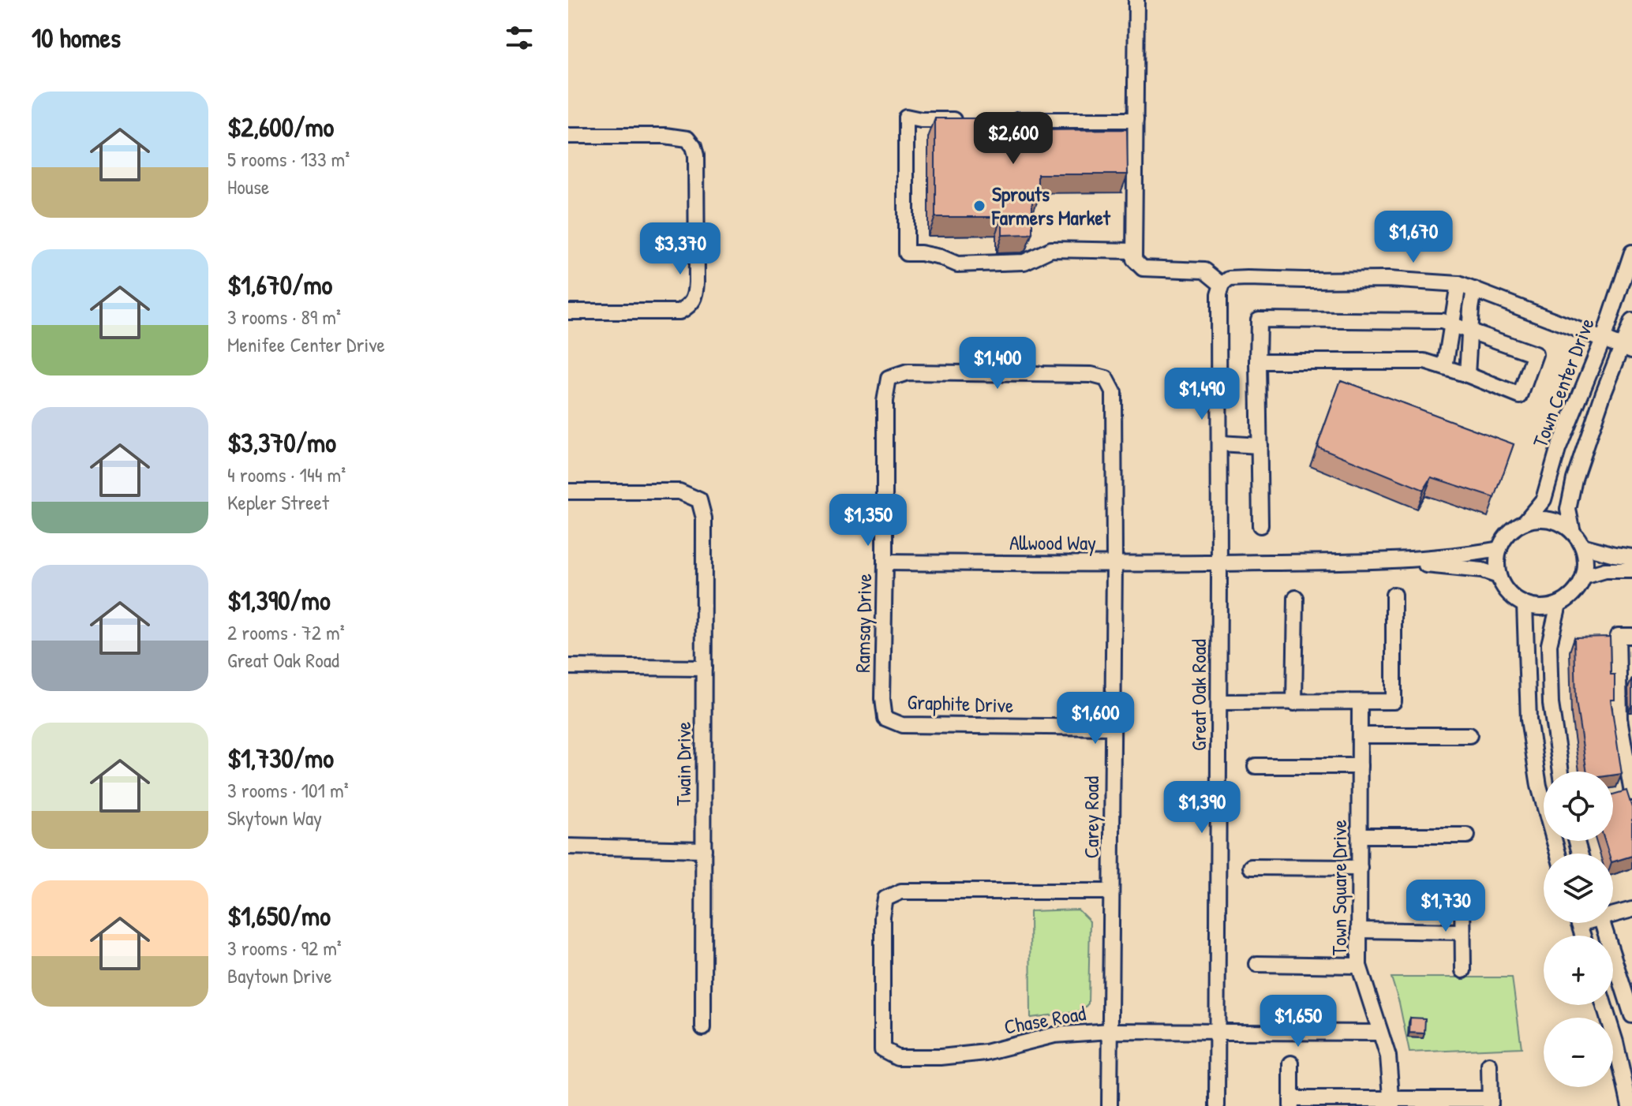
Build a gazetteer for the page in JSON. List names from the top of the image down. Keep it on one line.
{"streets":{"street":["Town Center Drive","Allwood Way","Ramsay Drive","Great Oak Road","Graphite Drive","Twain Drive","Carey Road","Town Square Drive","Chase Road"]},"crossings":[["Allwood Way","Ramsay Drive"],["Allwood Way","Great Oak Road"],["Allwood Way","Carey Road"],["Ramsay Drive","Graphite Drive"],["Ramsay Drive","Carey Road"],["Great Oak Road","Chase Road"],["Graphite Drive","Carey Road"],["Carey Road","Chase Road"],["Town Square Drive","Chase Road"]],"places":["Sprouts Farmers Market"],"page":{"heading":"10 homes","list":[{"name":"$2,600/mo","note":"5 rooms · 133 m² · House"},{"name":"$1,670/mo","note":"3 rooms · 89 m² · Menifee Center Drive"},{"name":"$3,370/mo","note":"4 rooms · 144 m² · Kepler Street"},{"name":"$1,390/mo","note":"2 rooms · 72 m² · Great Oak Road"},{"name":"$1,730/mo","note":"3 rooms · 101 m² · Skytown Way"},{"name":"$1,650/mo","note":"3 rooms · 92 m² · Baytown Drive"}],"price":["$2,600","$1,670","$3,370","$1,400","$1,490","$1,350","$1,600","$1,390","$1,730","$1,650"],"map_buttons":["+","−"]}}
